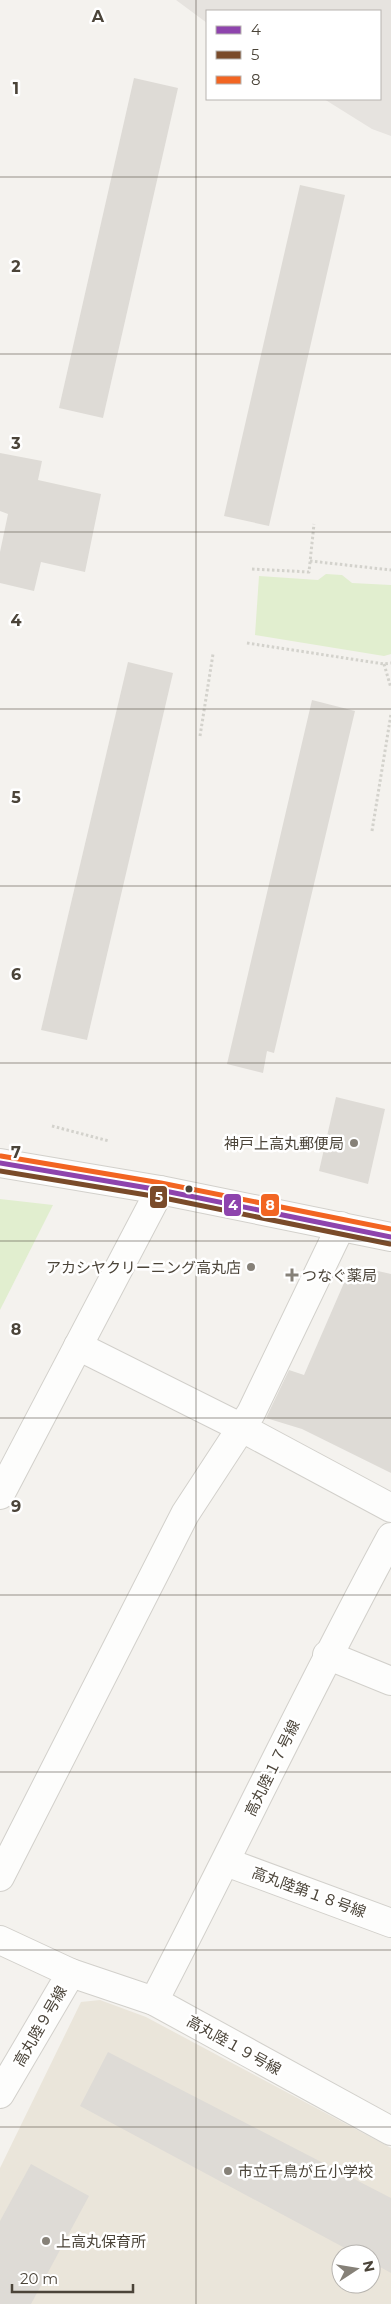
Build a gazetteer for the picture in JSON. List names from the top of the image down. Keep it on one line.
{"streets":{"street":["高丸陸１７号線","高丸陸第１８号線","高丸陸９号線","高丸陸１９号線"]},"crossings":[["高丸陸１７号線","高丸陸第１８号線"],["高丸陸１７号線","高丸陸１９号線"],["高丸陸９号線","高丸陸１９号線"]],"places":{"other":["神戸上高丸郵便局","アカシヤクリーニング高丸店","市立千鳥が丘小学校","上高丸保育所"],"health":["つなぐ薬局"]},"lines":["transit line 8","transit line 4","transit line 5"],"legend":["4","5","8"],"scale_bar":"20 m","north":"right","grid":{"columns":["A"],"rows":["1","2","3","4","5","6","7","8","9"]}}
